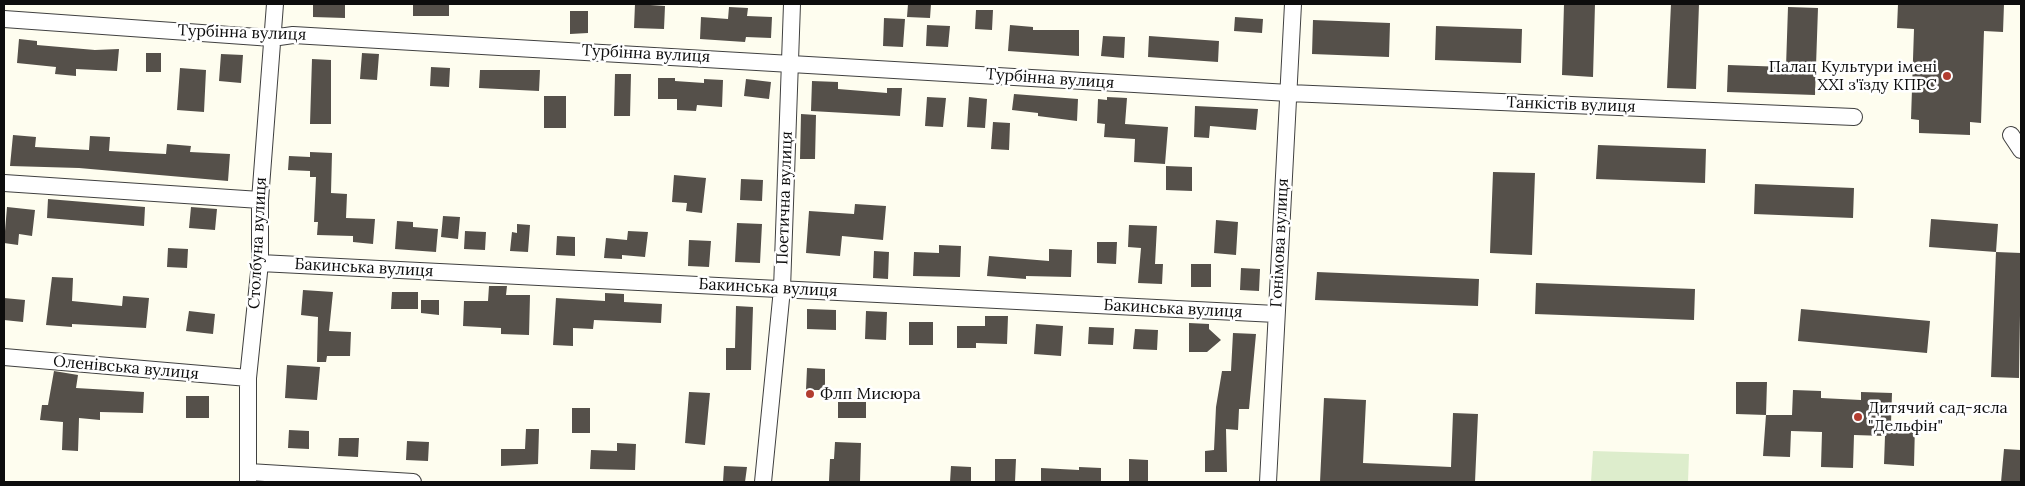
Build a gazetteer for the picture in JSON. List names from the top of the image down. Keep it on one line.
{"streets":{"street":["Турбінна вулиця","Танкістів вулиця","Поетична вулиця","Столбуна вулиця","Гонімова вулиця","Бакинська вулиця","Оленівська вулиця"]},"crossings":[["Турбінна вулиця","Танкістів вулиця"],["Турбінна вулиця","Поетична вулиця"],["Турбінна вулиця","Столбуна вулиця"],["Турбінна вулиця","Гонімова вулиця"],["Танкістів вулиця","Гонімова вулиця"],["Поетична вулиця","Бакинська вулиця"],["Столбуна вулиця","Бакинська вулиця"],["Столбуна вулиця","Оленівська вулиця"],["Гонімова вулиця","Бакинська вулиця"]],"places":["Палац Культури імені XXI з'їзду КПРС","Флп Мисюра","Дитячий сад-ясла \"Дельфін\""]}
